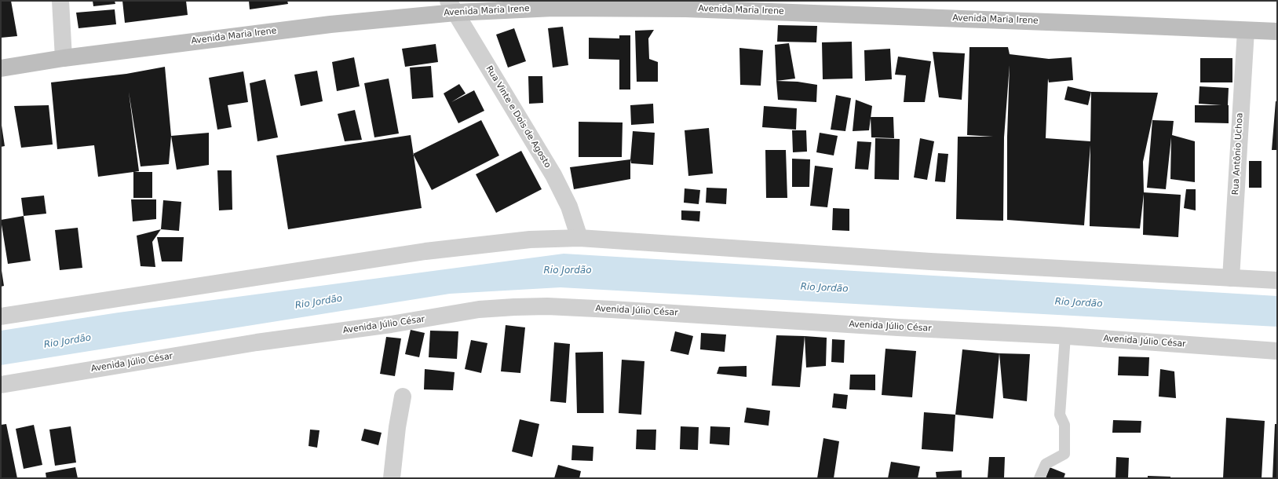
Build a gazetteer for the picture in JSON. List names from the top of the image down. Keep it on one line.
{"streets":{"main road":["Avenida Maria Irene"],"street":["Rua Vinte e Dois de Agosto","Rua Antônio Uchoa","Avenida Júlio César"]},"crossings":[["Avenida Maria Irene","Rua Vinte e Dois de Agosto"],["Avenida Maria Irene","Rua Antônio Uchoa"]],"water":["Rio Jordão"]}
